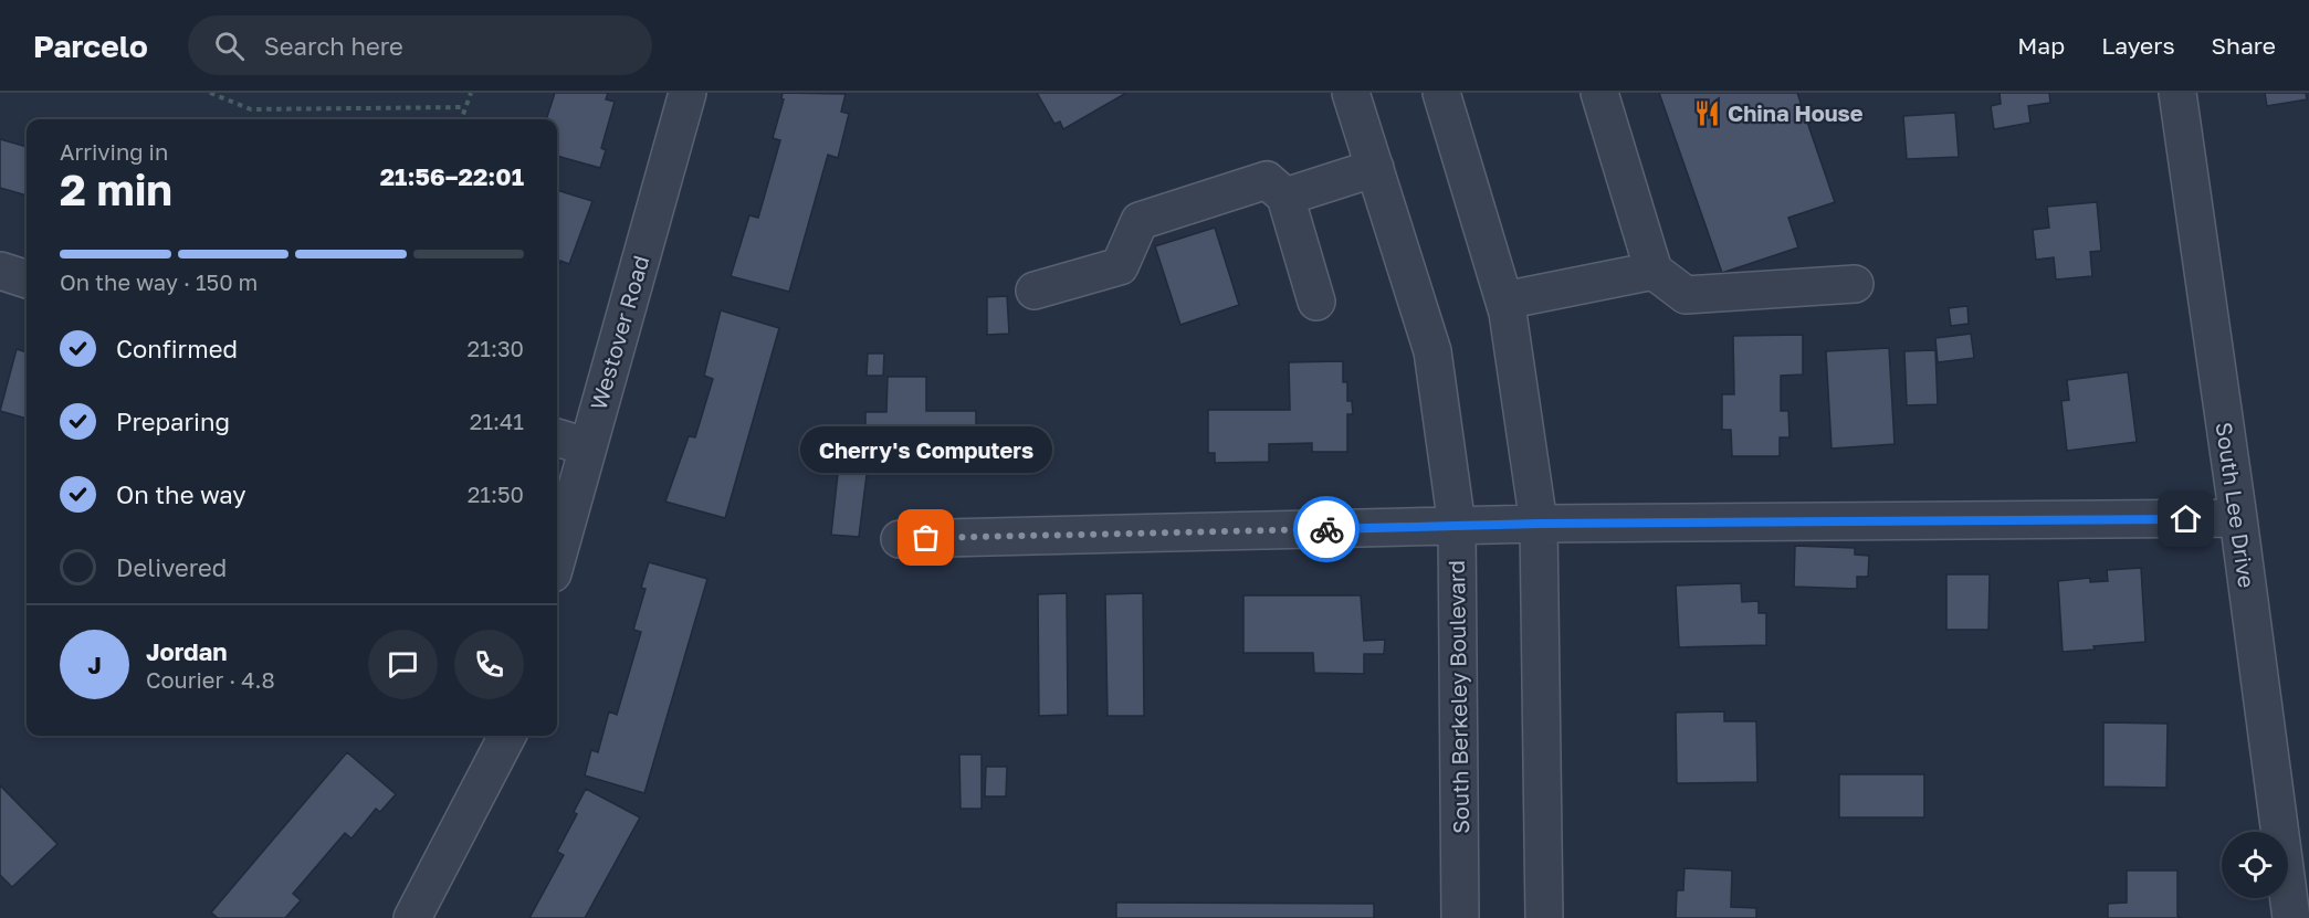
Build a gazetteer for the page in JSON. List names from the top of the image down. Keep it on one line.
{"streets":{"street":["Westover Road","South Lee Drive","South Berkeley Boulevard"]},"places":{"restaurant":["China House"],"other":["Cherry's Computers"]},"page":{"header":"Parcelo","search":"Search here","nav":["Map","Layers","Share"],"heading":["2 min","Arriving in","21:56–22:01"],"panel":["Jordan","Courier · 4.8"],"bar":"On the way · 150 m","list":[["Confirmed","21:30"],["Preparing","21:41"],["On the way","21:50"],"Delivered"],"bubble":"Cherry's Computers","round":"J"}}
